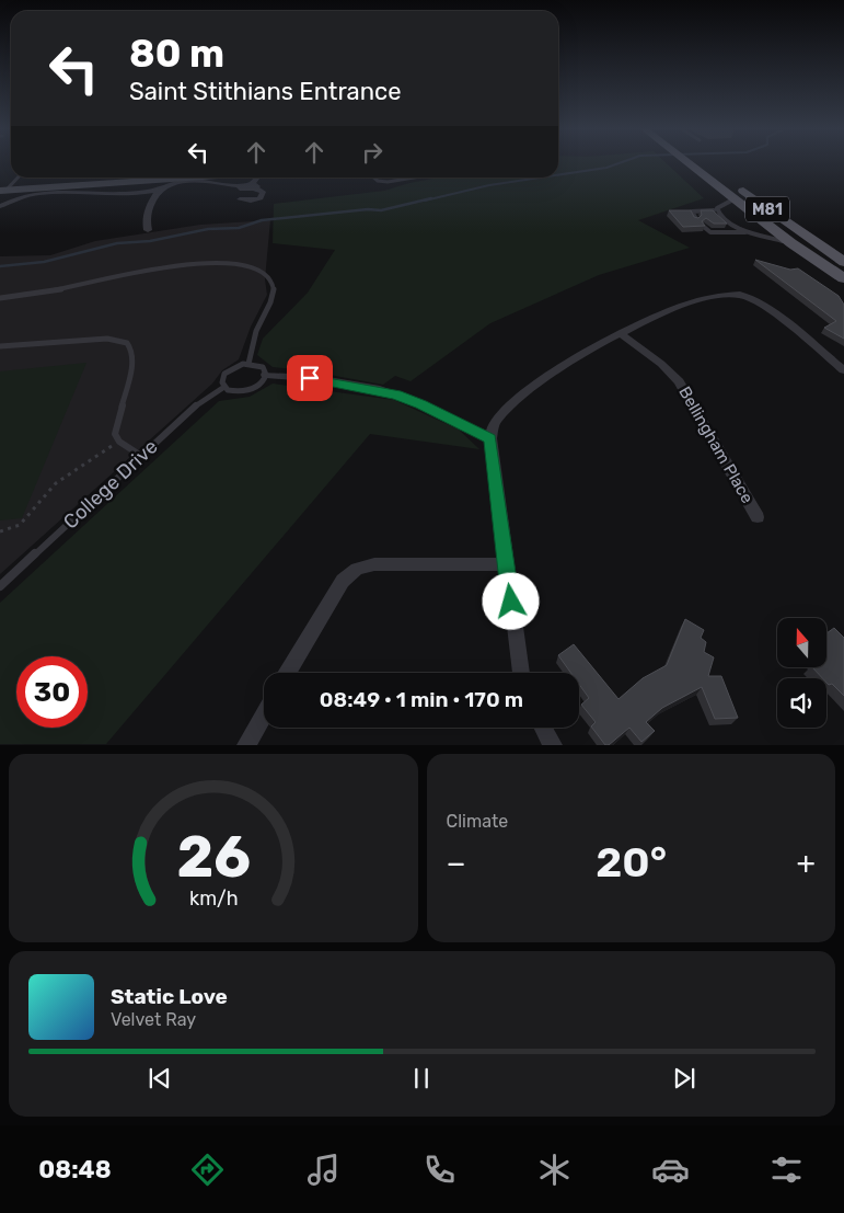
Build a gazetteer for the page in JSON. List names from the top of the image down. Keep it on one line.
{"streets":{"main road":["M81"],"street":["Bellingham Place"],"lane":["College Drive"]},"north":"top","page":{"turn":["80 m","Saint Stithians Entrance"],"limit":"30","trip":"08:49 · 1 min · 170 m","tile":"Climate","heat":["−","20°","+"],"song":["Static Love","Velvet Ray"],"tabs":"08:48","gauge":["26","km/h"]}}
